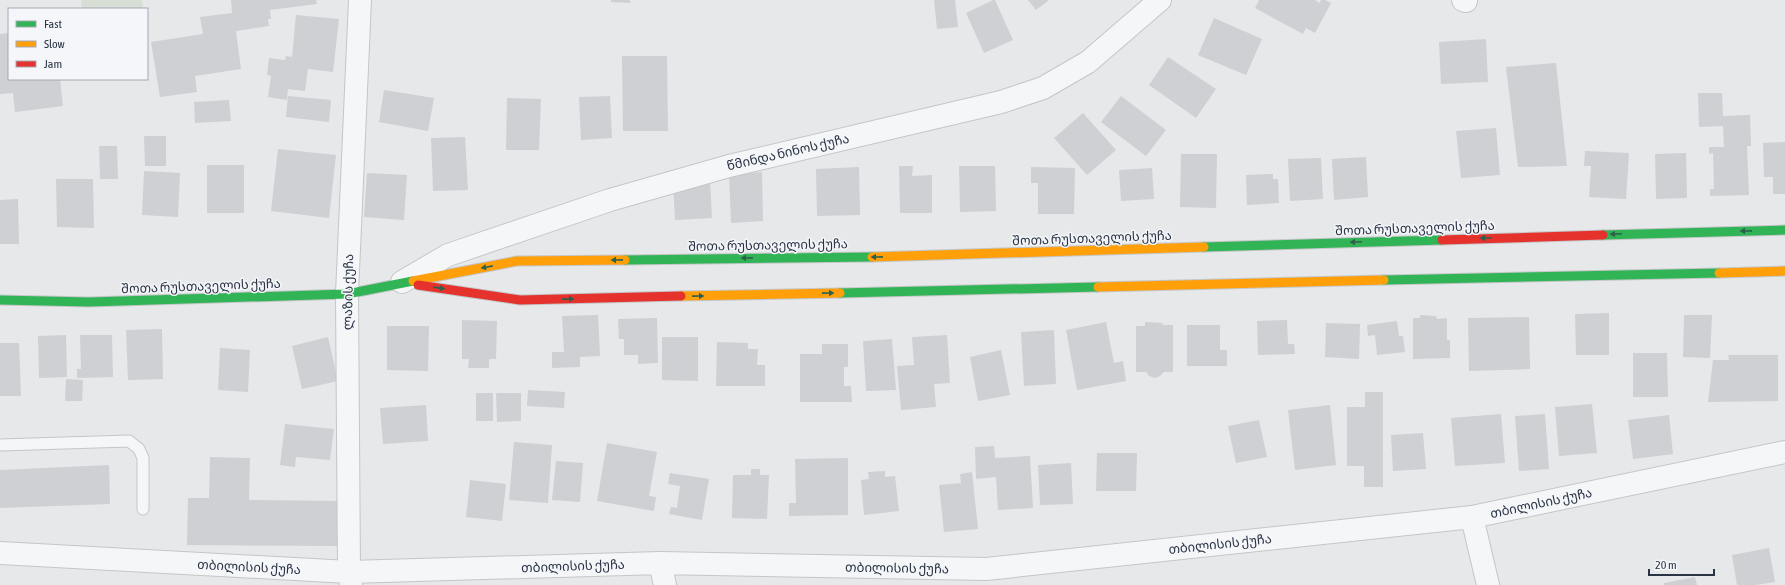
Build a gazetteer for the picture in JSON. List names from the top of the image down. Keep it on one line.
{"streets":{"street":["წმინდა ნინოს ქუჩა","შოთა რუსთაველის ქუჩა","ლაზის ქუჩა","თბილისის ქუჩა"]},"crossings":[["წმინდა ნინოს ქუჩა","შოთა რუსთაველის ქუჩა"],["შოთა რუსთაველის ქუჩა","ლაზის ქუჩა"],["ლაზის ქუჩა","თბილისის ქუჩა"]],"legend":["Fast","Slow","Jam"],"scale_bar":"20 m"}
